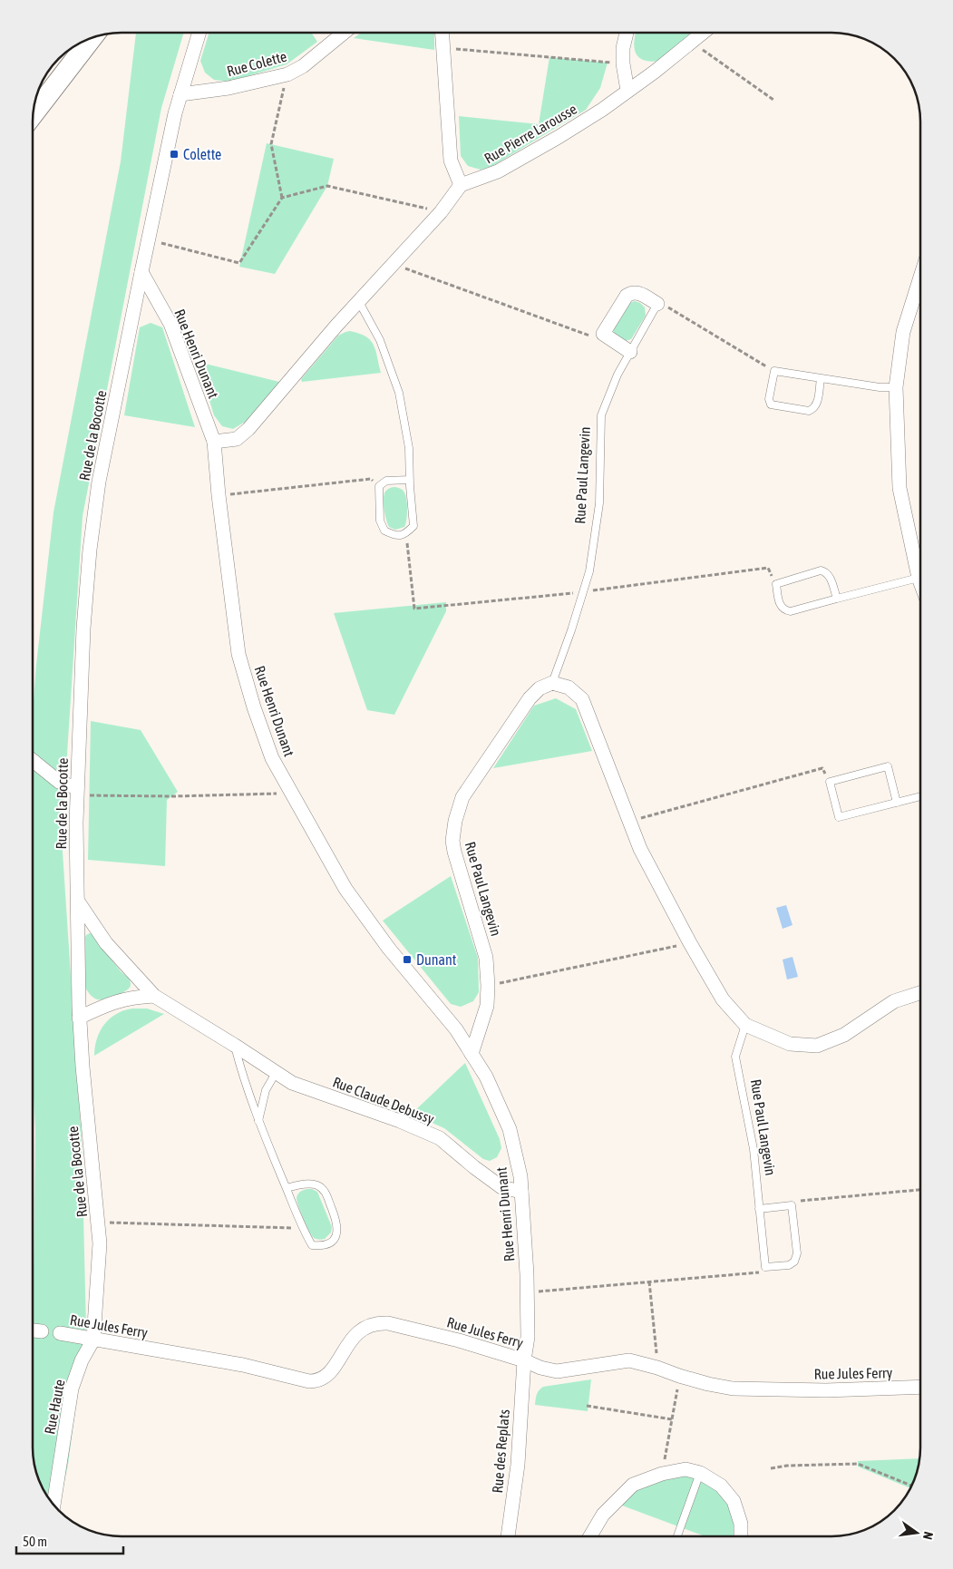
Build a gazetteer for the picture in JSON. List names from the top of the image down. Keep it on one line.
{"streets":{"street":["Rue Colette","Rue Pierre Larousse","Rue Henri Dunant","Rue de la Bocotte","Rue Paul Langevin","Rue Claude Debussy","Rue Jules Ferry","Rue Haute","Rue des Replats"]},"crossings":[["Rue Henri Dunant","Rue de la Bocotte"],["Rue Henri Dunant","Rue Paul Langevin"],["Rue Henri Dunant","Rue Claude Debussy"],["Rue Henri Dunant","Rue Jules Ferry"],["Rue Henri Dunant","Rue des Replats"],["Rue de la Bocotte","Rue Claude Debussy"],["Rue de la Bocotte","Rue Jules Ferry"],["Rue de la Bocotte","Rue Haute"],["Rue Jules Ferry","Rue Haute"],["Rue Jules Ferry","Rue des Replats"]],"places":{"transit":["Colette","Dunant"]},"scale_bar":"50 m","north":"right"}
